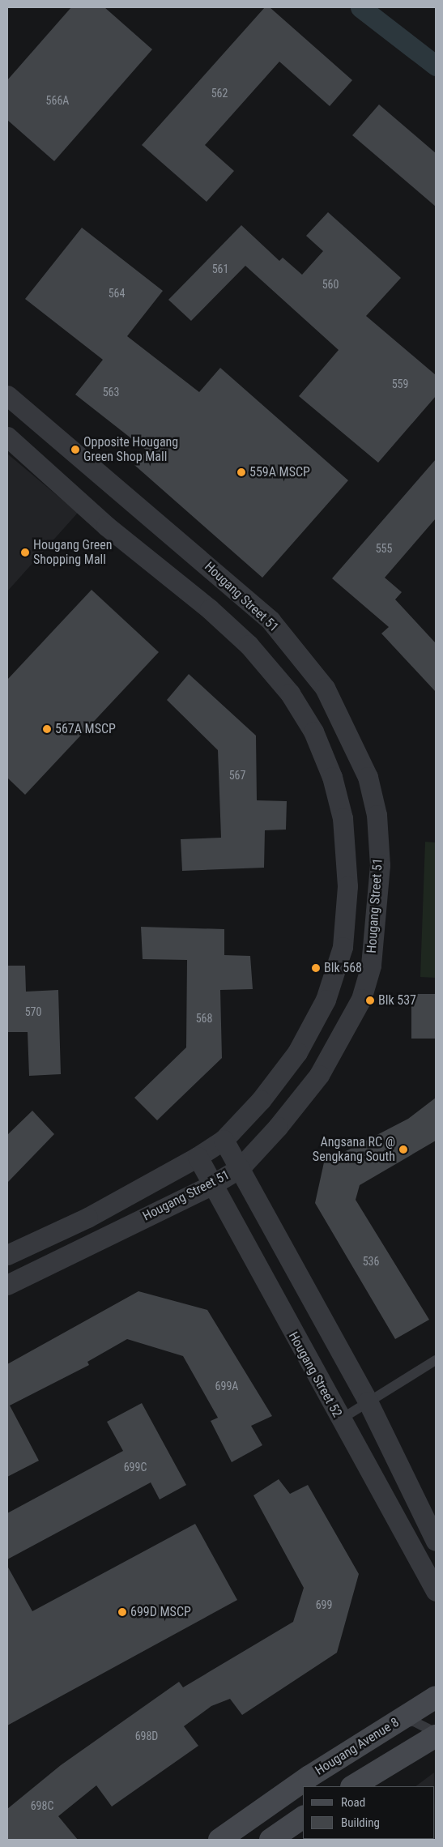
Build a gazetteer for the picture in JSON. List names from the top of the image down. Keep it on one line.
{"streets":{"main road":["Hougang Avenue 8"],"street":["Hougang Street 51","Hougang Street 52"]},"crossings":[["Hougang Street 51","Hougang Street 52"]],"places":["Opposite Hougang Green Shop Mall","559A MSCP","Hougang Green Shopping Mall","567A MSCP","Blk 568","Blk 537","Angsana RC @ Sengkang South","699D MSCP"],"house_numbers":["562","566A","561","560","564","559","563","555","567","570","568","536","699A","699C","699","698D","698C"],"legend":["Road","Building"]}
